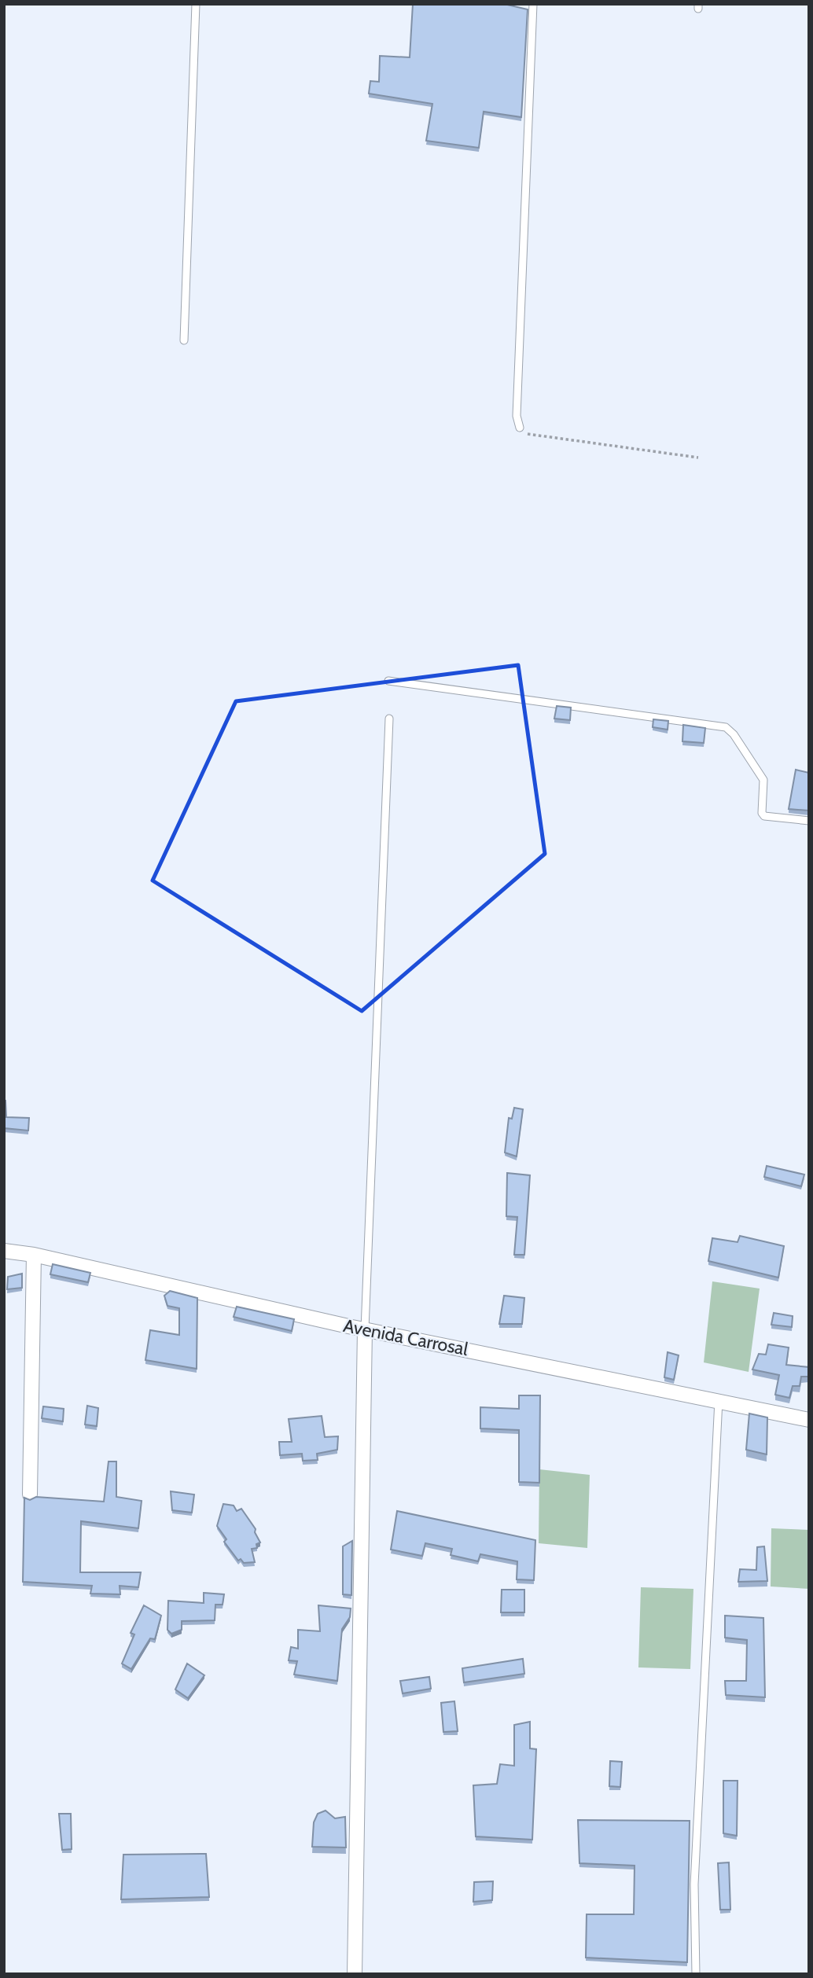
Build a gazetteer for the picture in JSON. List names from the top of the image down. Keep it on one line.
{"streets":{"street":["Avenida Carrosal"]}}
